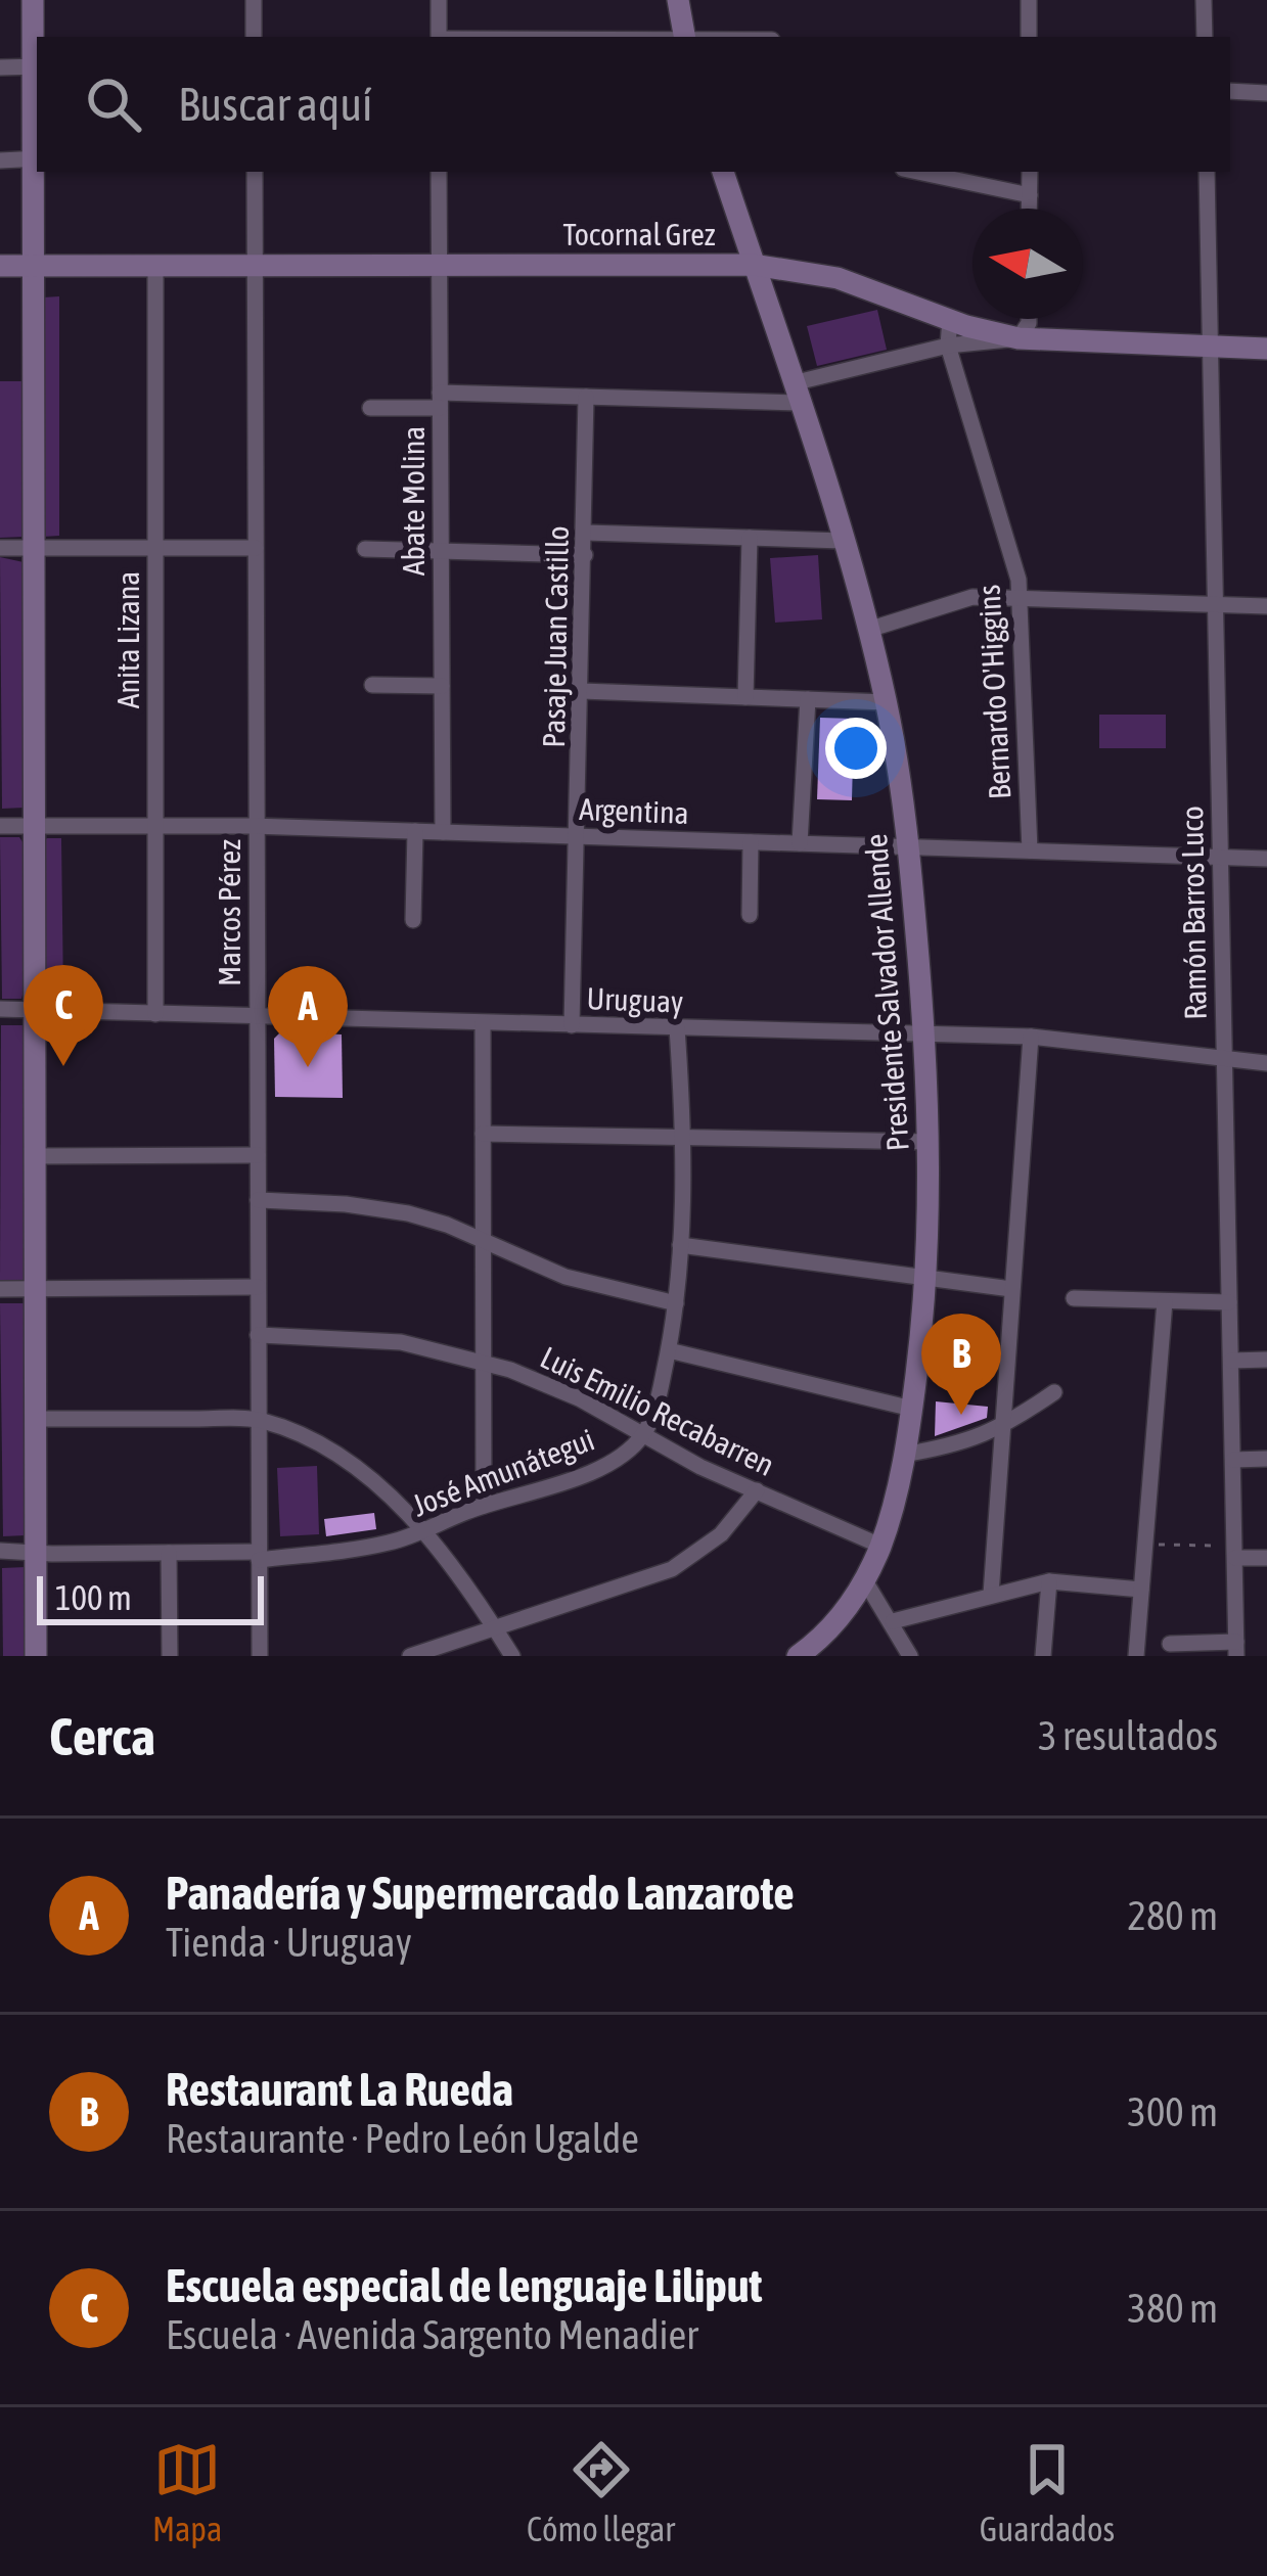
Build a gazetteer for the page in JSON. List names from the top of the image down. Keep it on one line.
{"streets":{"main road":["Tocornal Grez","Presidente Salvador Allende"],"street":["Abate Molina","Pasaje Juan Castillo","Anita Lizana","Bernardo O'Higgins","Argentina","Marcos Pérez","Ramón Barros Luco","Uruguay","Luis Emilio Recabarren","José Amunátegui"]},"crossings":[["Tocornal Grez","Abate Molina"],["Tocornal Grez","Anita Lizana"],["Tocornal Grez","Bernardo O'Higgins"],["Tocornal Grez","Marcos Pérez"],["Tocornal Grez","Ramón Barros Luco"],["Tocornal Grez","Presidente Salvador Allende"],["Abate Molina","Argentina"],["Pasaje Juan Castillo","Argentina"],["Pasaje Juan Castillo","Uruguay"],["Anita Lizana","Argentina"],["Anita Lizana","Uruguay"],["Bernardo O'Higgins","Argentina"],["Argentina","Marcos Pérez"],["Argentina","Ramón Barros Luco"],["Argentina","Presidente Salvador Allende"],["Marcos Pérez","Uruguay"],["Marcos Pérez","Luis Emilio Recabarren"],["Marcos Pérez","José Amunátegui"],["Ramón Barros Luco","Uruguay"],["Presidente Salvador Allende","Uruguay"],["Presidente Salvador Allende","Luis Emilio Recabarren"],["Luis Emilio Recabarren","José Amunátegui"]],"scale_bar":"100 m","north":"left","page":{"search":"Buscar aquí","pins":["C","A","B"],"scale":"100 m","heading":["Cerca","3 resultados"],"list":[{"mark":"A","name":"Panadería y Supermercado Lanzarote","note":"Tienda · Uruguay","value":"280 m"},{"mark":"B","name":"Restaurant La Rueda","note":"Restaurante · Pedro León Ugalde","value":"300 m"},{"mark":"C","name":"Escuela especial de lenguaje Liliput","note":"Escuela · Avenida Sargento Menadier","value":"380 m"}],"nav":["Mapa","Cómo llegar","Guardados"]}}
